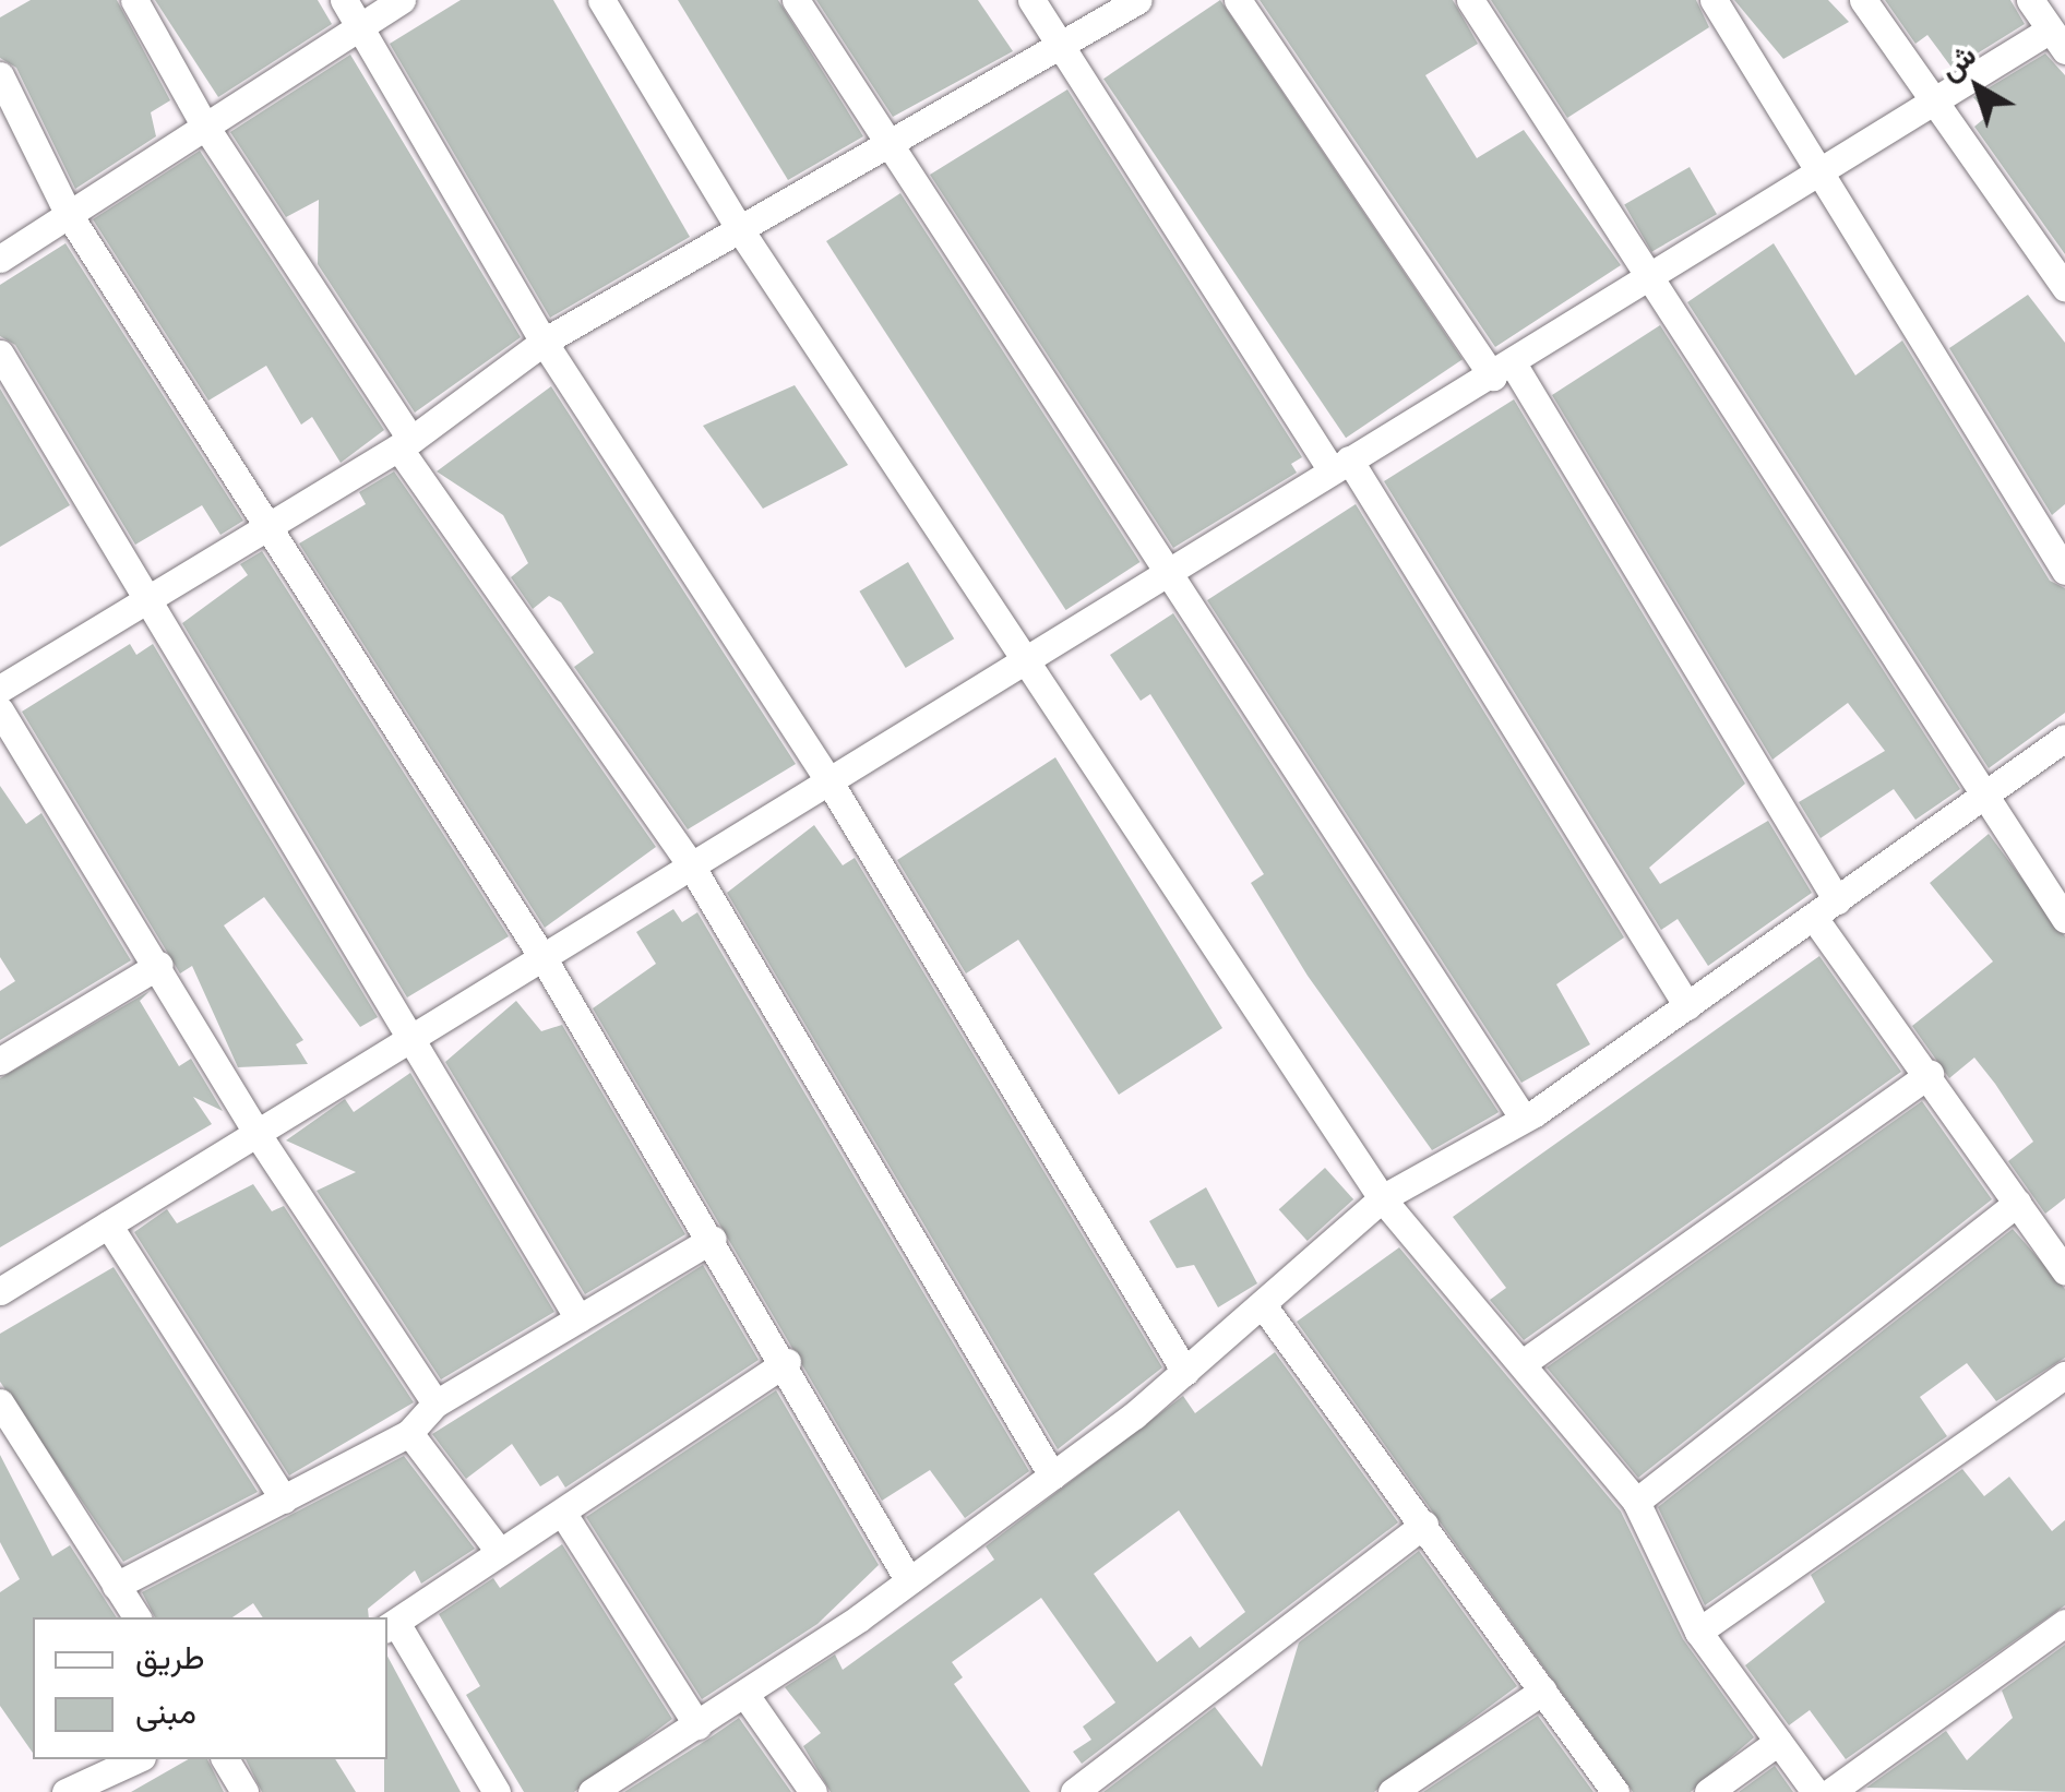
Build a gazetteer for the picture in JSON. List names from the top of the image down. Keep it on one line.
{"legend":["طريق","مبنى"],"north":"top left"}
